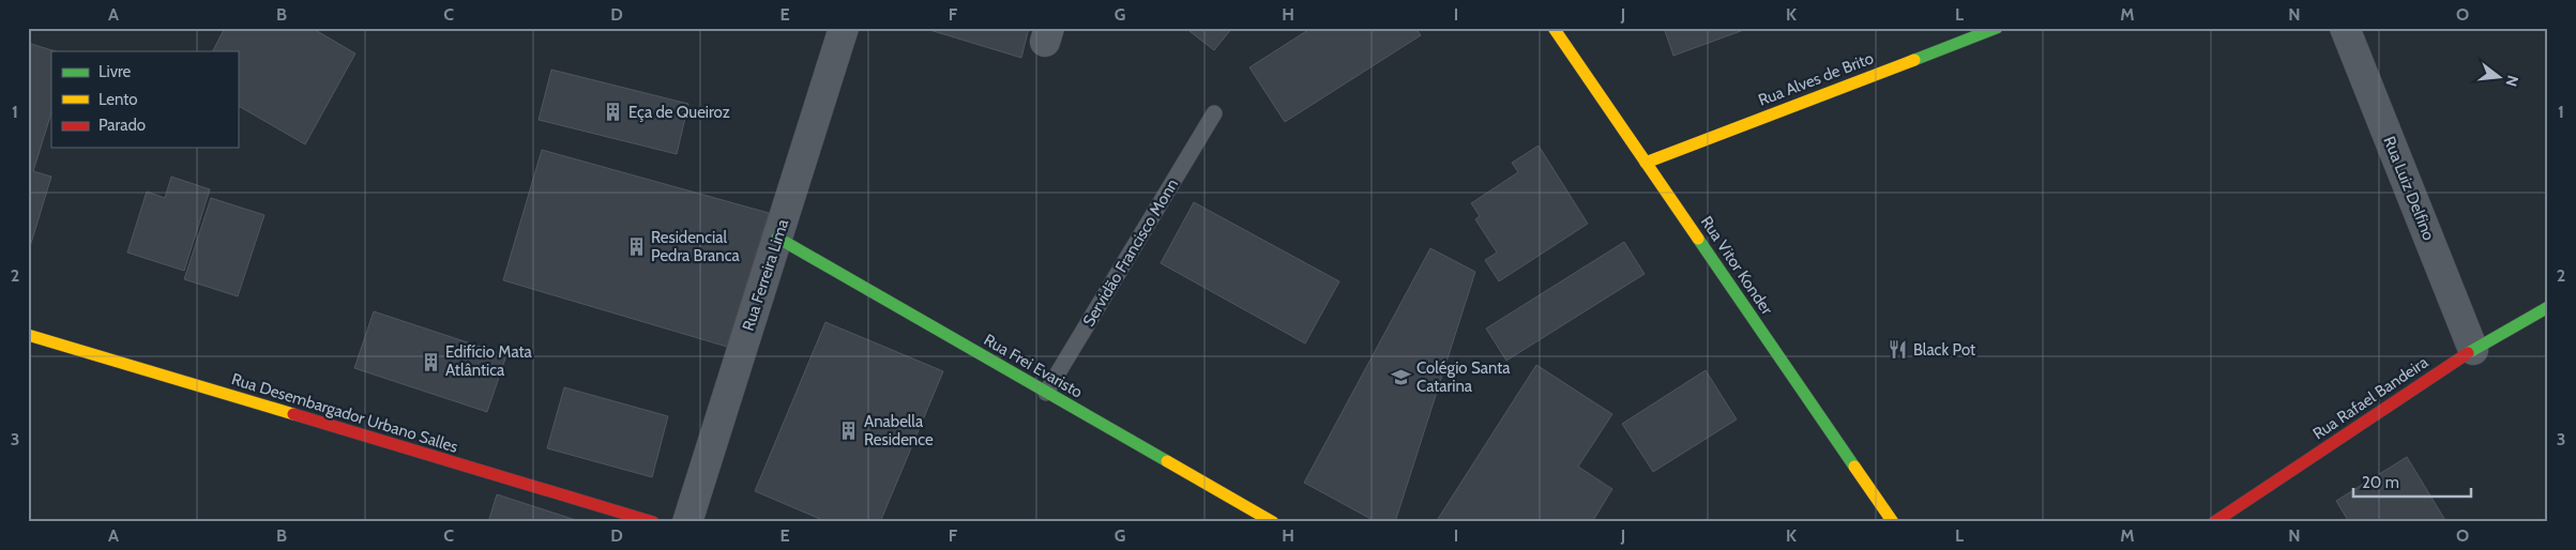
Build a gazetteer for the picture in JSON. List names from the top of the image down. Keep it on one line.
{"streets":{"street":["Rua Alves de Brito","Rua Luiz Delfino","Rua Vitor Konder","Rua Ferreira Lima","Rua Frei Evaristo","Rua Rafael Bandeira","Rua Desembargador Urbano Salles"],"lane":["Servidão Francisco Monn"]},"crossings":[["Rua Alves de Brito","Rua Vitor Konder"],["Rua Luiz Delfino","Rua Rafael Bandeira"],["Servidão Francisco Monn","Rua Frei Evaristo"],["Rua Ferreira Lima","Rua Frei Evaristo"]],"places":{"building":["Eça de Queiroz","Residencial Pedra Branca","Edifício Mata Atlântica","Anabella Residence"],"restaurant":["Black Pot"],"school or university":["Colégio Santa Catarina"]},"legend":["Livre","Lento","Parado"],"scale_bar":"20 m","north":"right","grid":{"columns":["A","B","C","D","E","F","G","H","I","J","K","L","M","N","O"],"rows":["1","2","3"]}}
